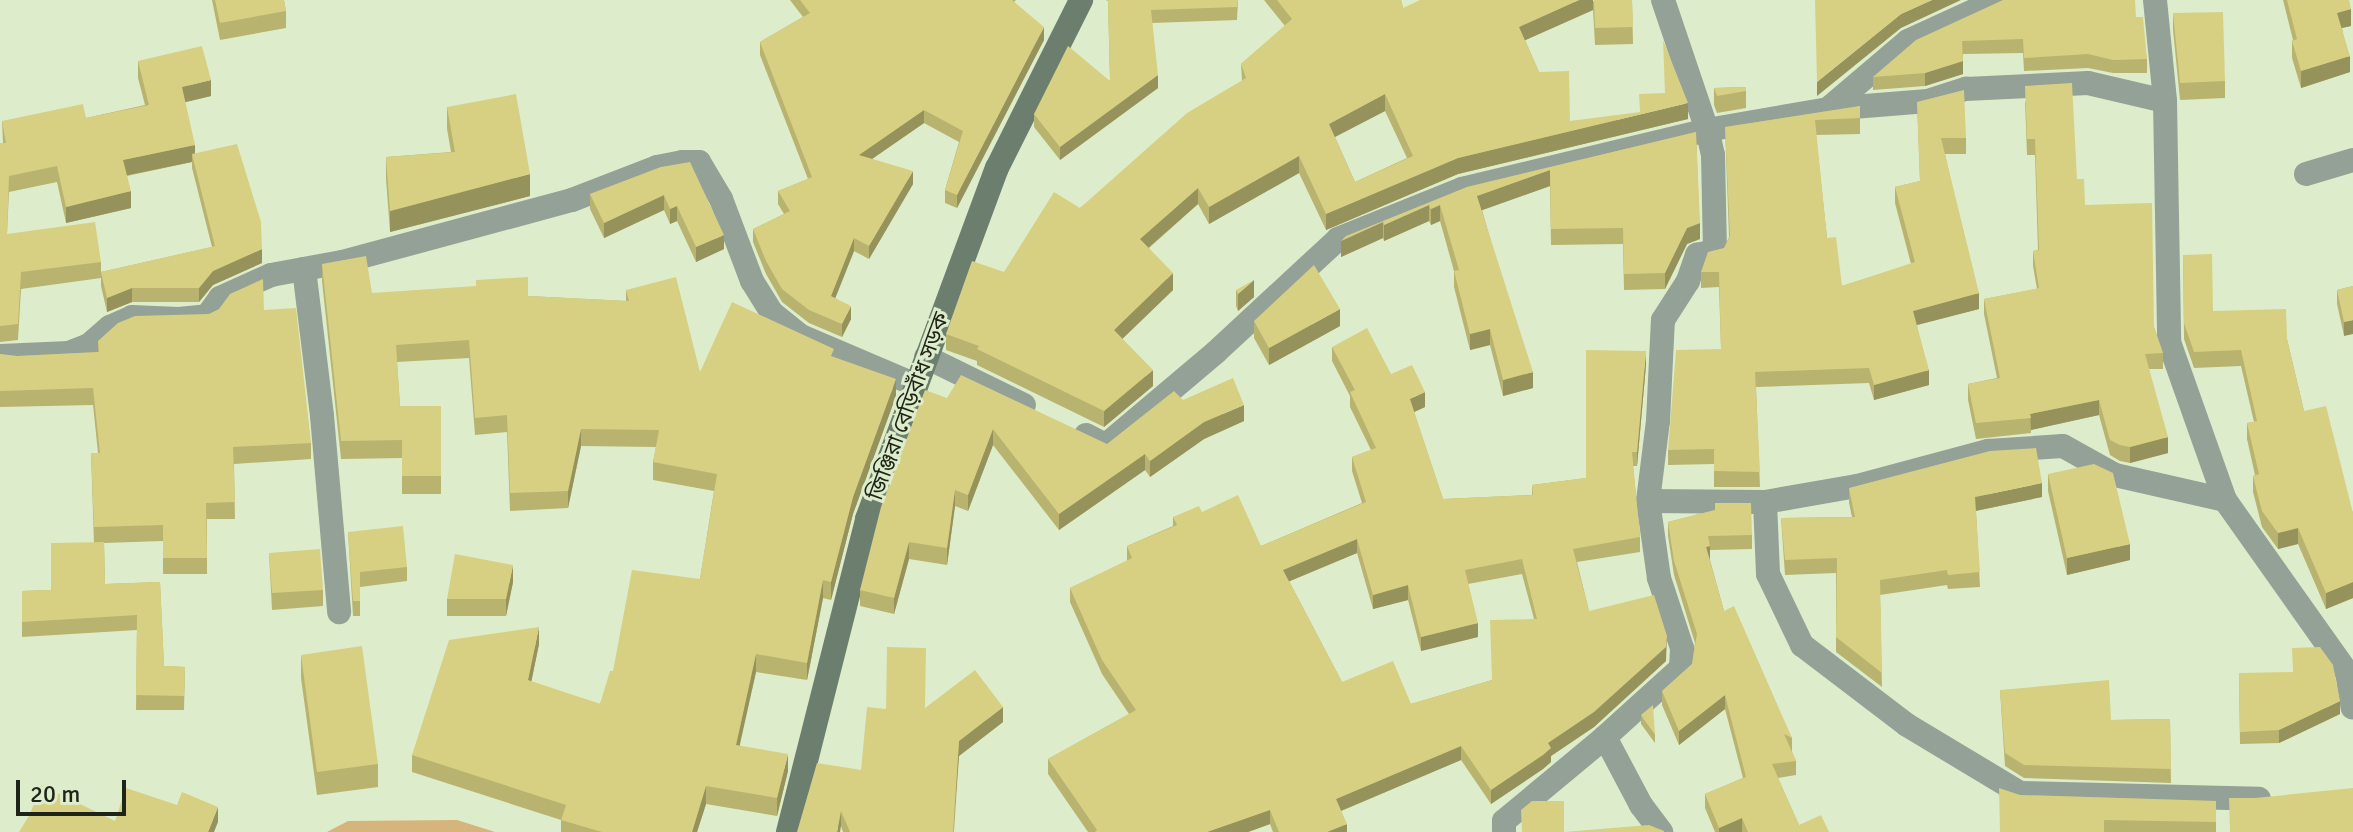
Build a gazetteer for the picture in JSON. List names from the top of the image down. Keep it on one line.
{"streets":{"street":["জিঞ্জিরা বেড়িবাঁধ সড়ক"]},"scale_bar":"20 m"}
